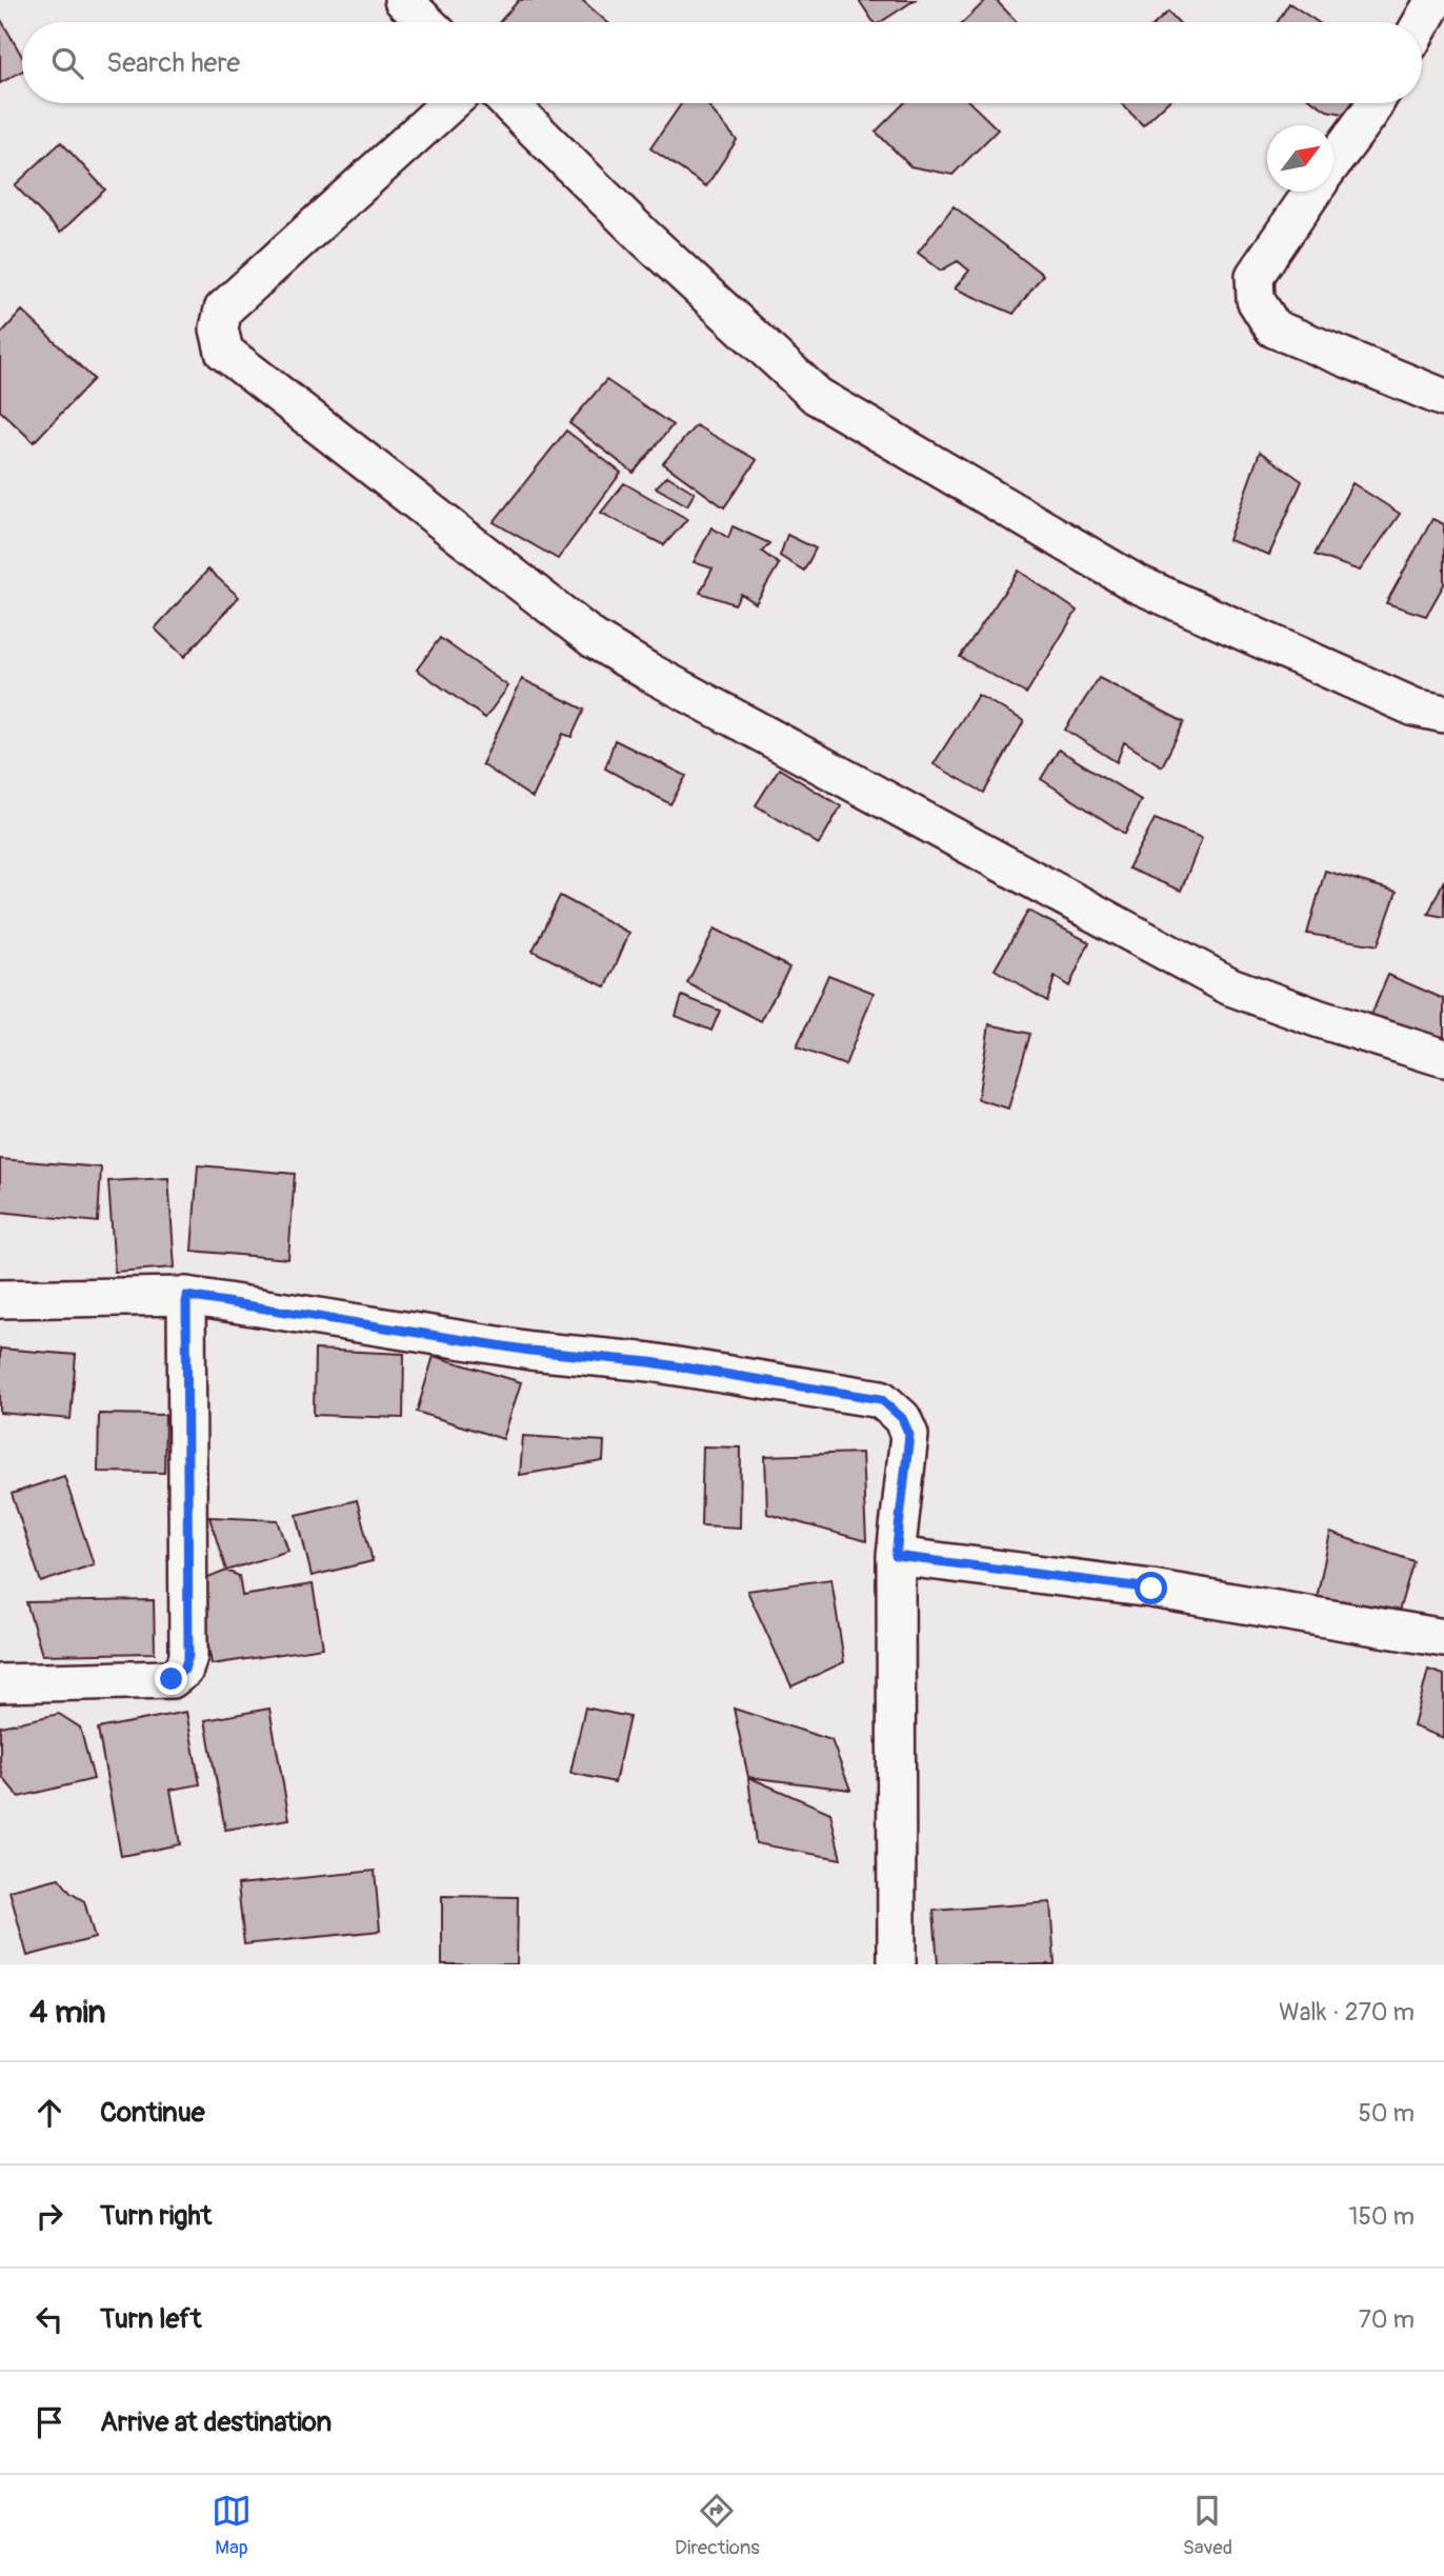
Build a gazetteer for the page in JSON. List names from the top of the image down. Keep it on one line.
{"north":"top right","page":{"search":"Search here","heading":["4 min","Walk · 270 m"],"list":[["Continue","50 m"],["Turn right","150 m"],["Turn left","70 m"],"Arrive at destination"],"nav":["Map","Directions","Saved"]}}
